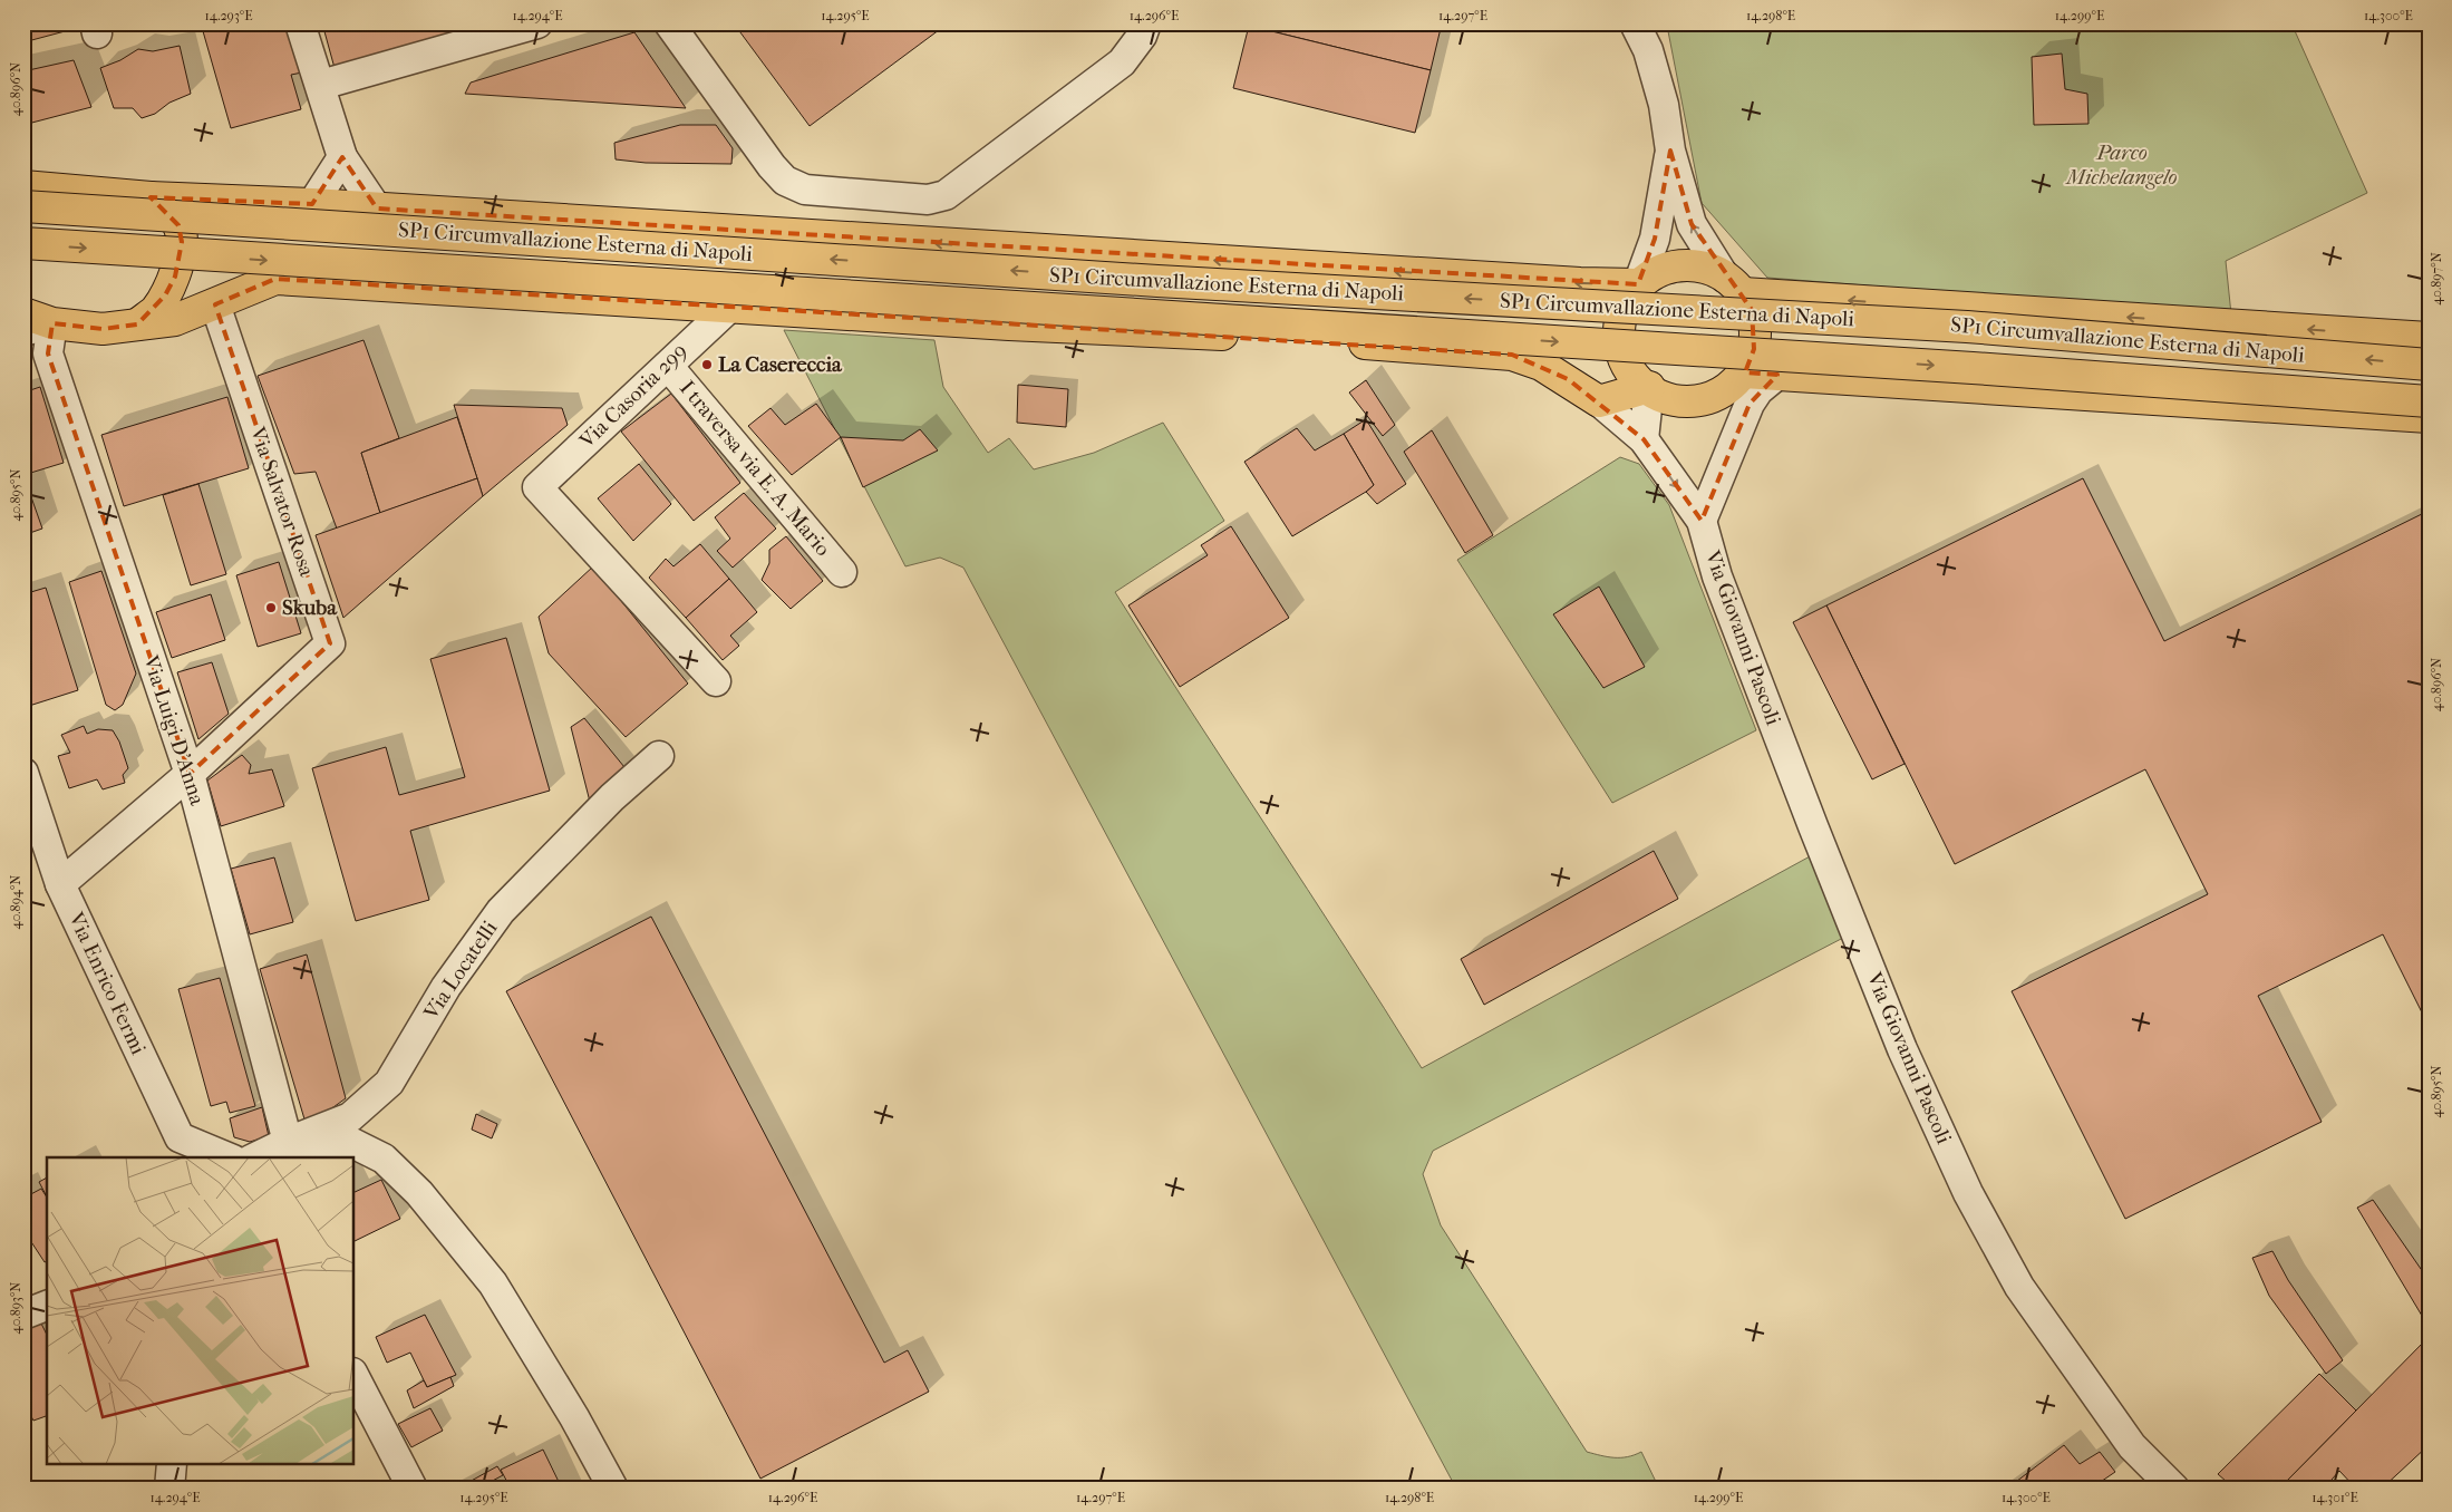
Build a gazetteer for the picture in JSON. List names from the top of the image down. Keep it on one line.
{"streets":{"main road":["SP1 Circumvallazione Esterna di Napoli"],"street":["Via Casoria 299","I traversa via E. A. Mario","Via Salvator Rosa","Via Giovanni Pascoli","Via Luigi D'Anna","Via Locatelli","Via Enrico Fermi"]},"crossings":[["Via Casoria 299","I traversa via E. A. Mario"],["Via Salvator Rosa","Via Luigi D'Anna"],["Via Salvator Rosa","Via Enrico Fermi"],["Via Luigi D'Anna","Via Locatelli"]],"parks":["Parco Michelangelo"],"places":["La Casereccia","Skuba"],"coordinates":["14.293°E","14.294°E","14.295°E","14.296°E","14.297°E","14.298°E","14.299°E","14.300°E","40.896°N","40.897°N","40.895°N","40.894°N","40.893°N","14.301°E"]}
